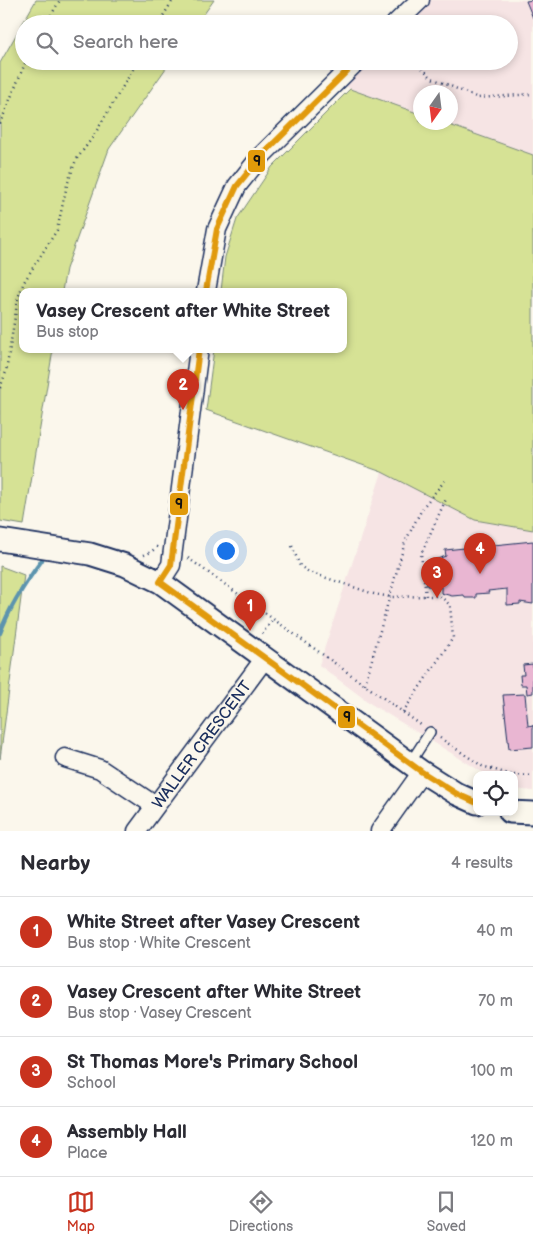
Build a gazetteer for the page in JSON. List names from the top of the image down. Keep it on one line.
{"streets":{"street":["WALLER CRESCENT"]},"lines":["transit line 9"],"north":"bottom","page":{"search":"Search here","popup":["Vasey Crescent after White Street","Bus stop"],"pins":["2","4","3","1"],"heading":["Nearby","4 results"],"list":[{"mark":"1","name":"White Street after Vasey Crescent","note":"Bus stop · White Crescent","value":"40 m"},{"mark":"2","name":"Vasey Crescent after White Street","note":"Bus stop · Vasey Crescent","value":"70 m"},{"mark":"3","name":"St Thomas More's Primary School","note":"School","value":"100 m"},{"mark":"4","name":"Assembly Hall","note":"Place","value":"120 m"}],"nav":["Map","Directions","Saved"]}}
